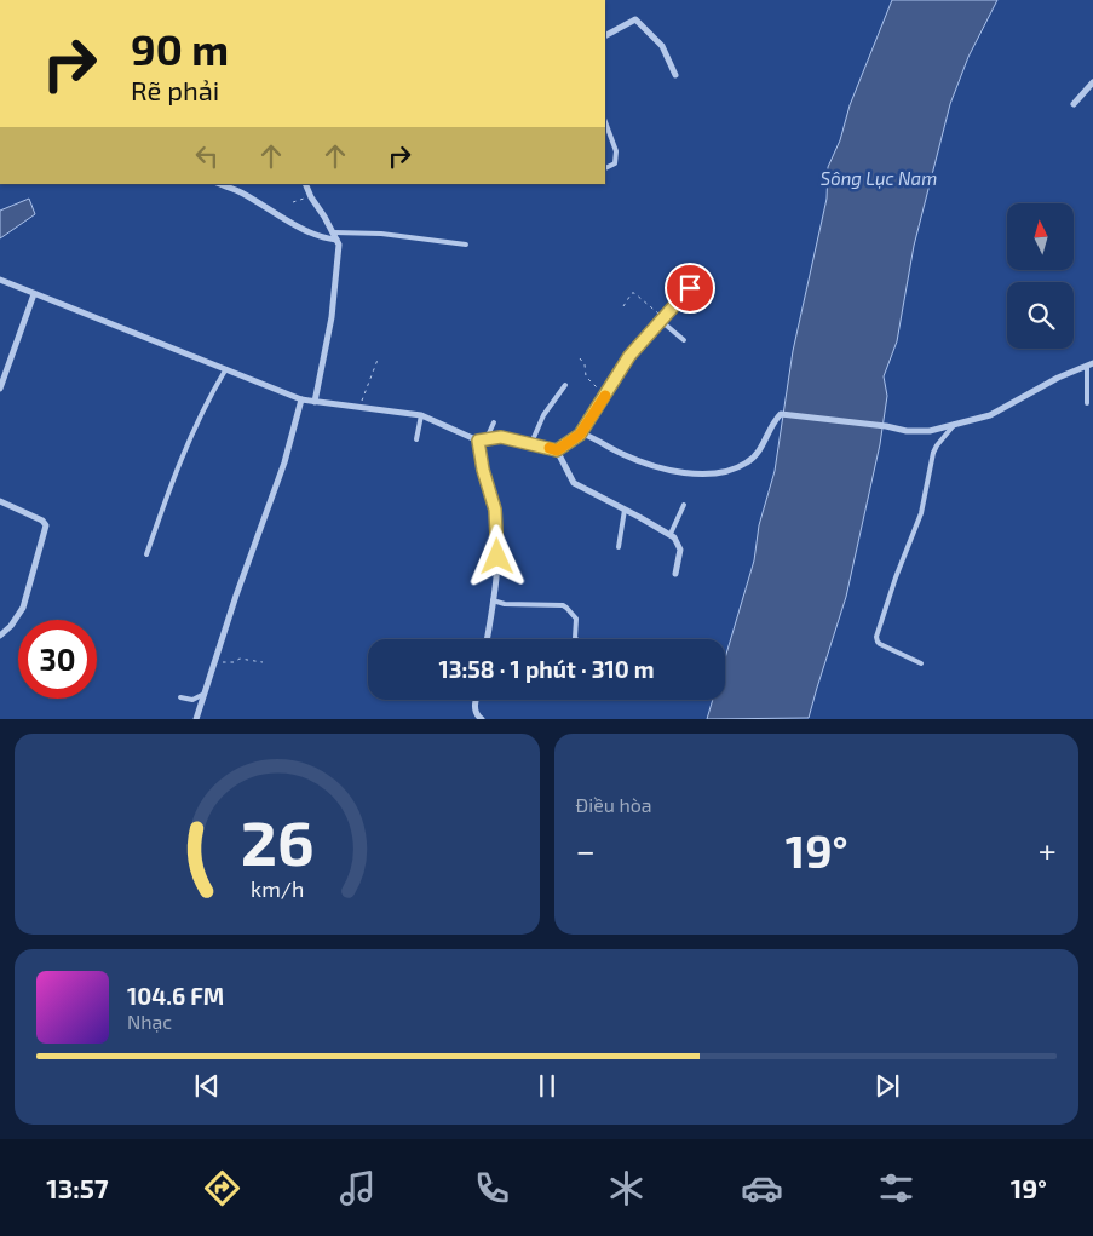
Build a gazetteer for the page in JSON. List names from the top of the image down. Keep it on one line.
{"water":["Sông Lục Nam"],"north":"top","page":{"turn":["90 m","Rẽ phải"],"limit":"30","trip":"13:58 · 1 phút · 310 m","tile":"Điều hòa","heat":["−","19°","+"],"song":["104.6 FM","Nhạc"],"tabs":["13:57","19°"],"gauge":["26","km/h"]}}
